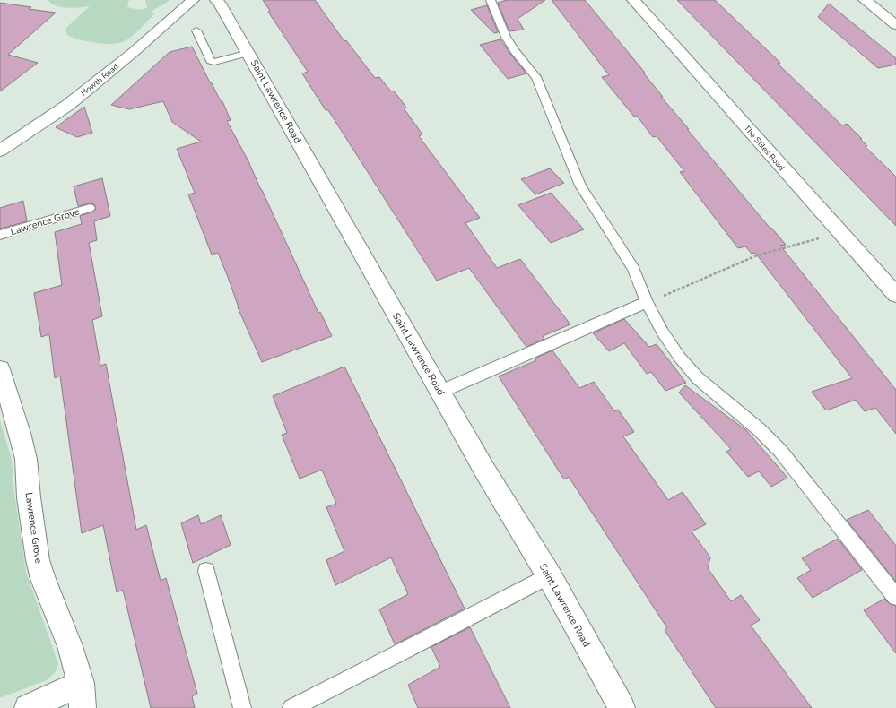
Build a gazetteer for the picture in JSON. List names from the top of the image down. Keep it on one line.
{"streets":{"street":["Howth Road","Saint Lawrence Road","The Stiles Road","Lawrence Grove"]}}
